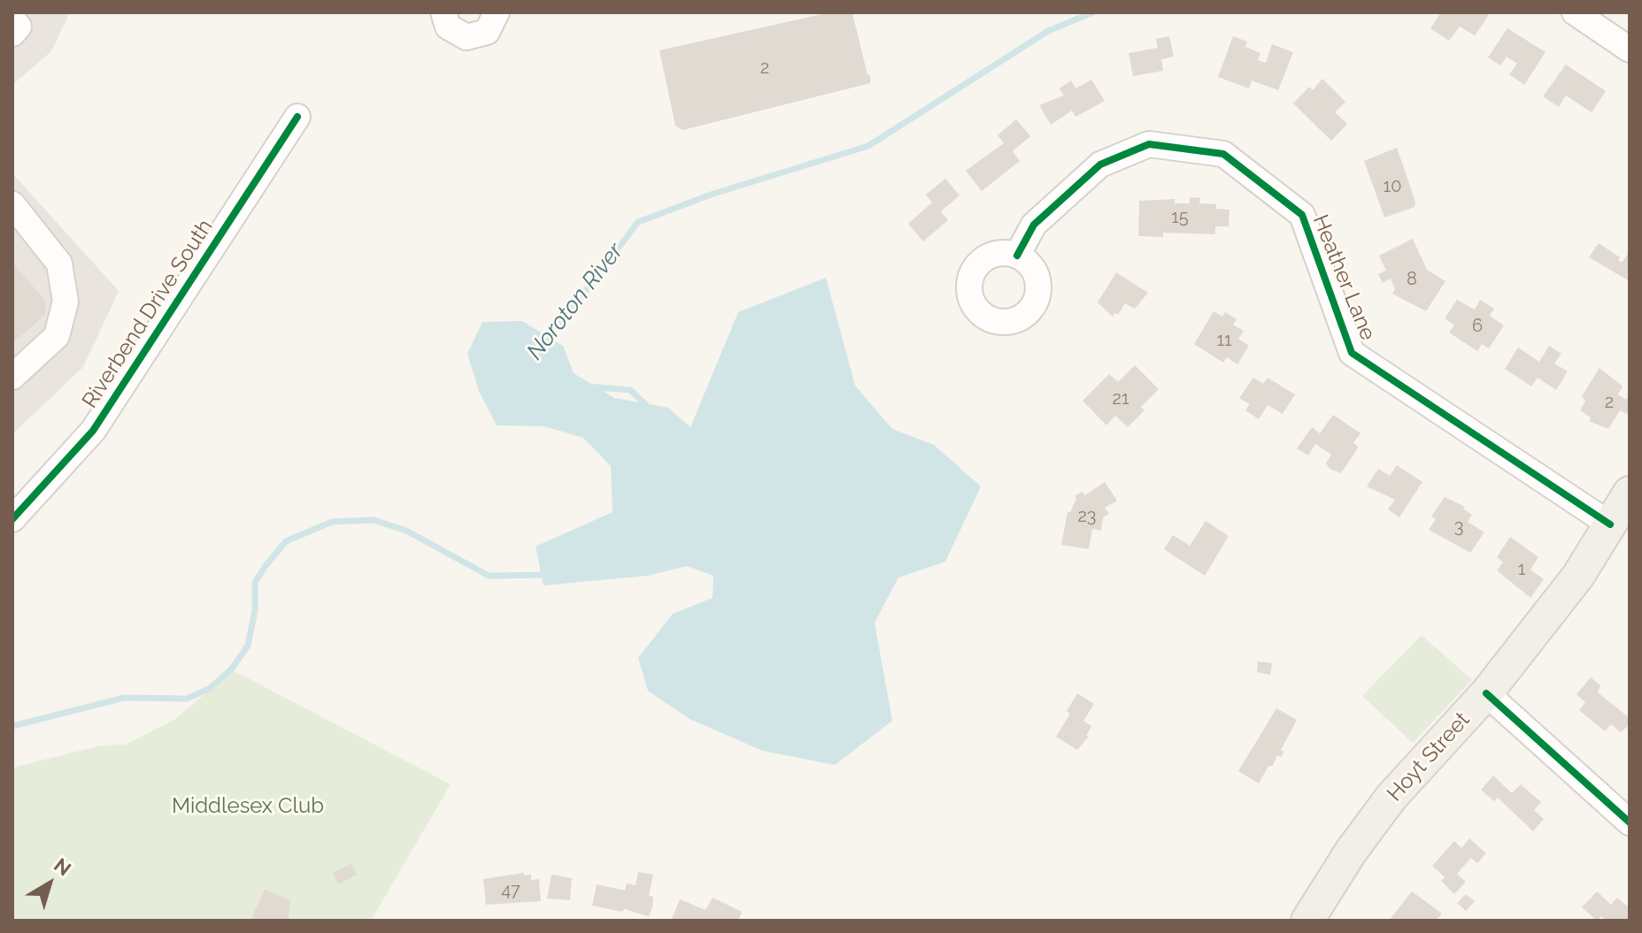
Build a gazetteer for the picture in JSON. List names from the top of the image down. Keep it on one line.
{"streets":{"main road":["Hoyt Street"],"street":["Heather Lane","Riverbend Drive South"]},"crossings":[["Heather Lane","Hoyt Street"]],"water":["Noroton River"],"parks":["Middlesex Club"],"house_numbers":["2","10","15","8","6","11","21","2","23","3","1","47"],"north":"top right"}
